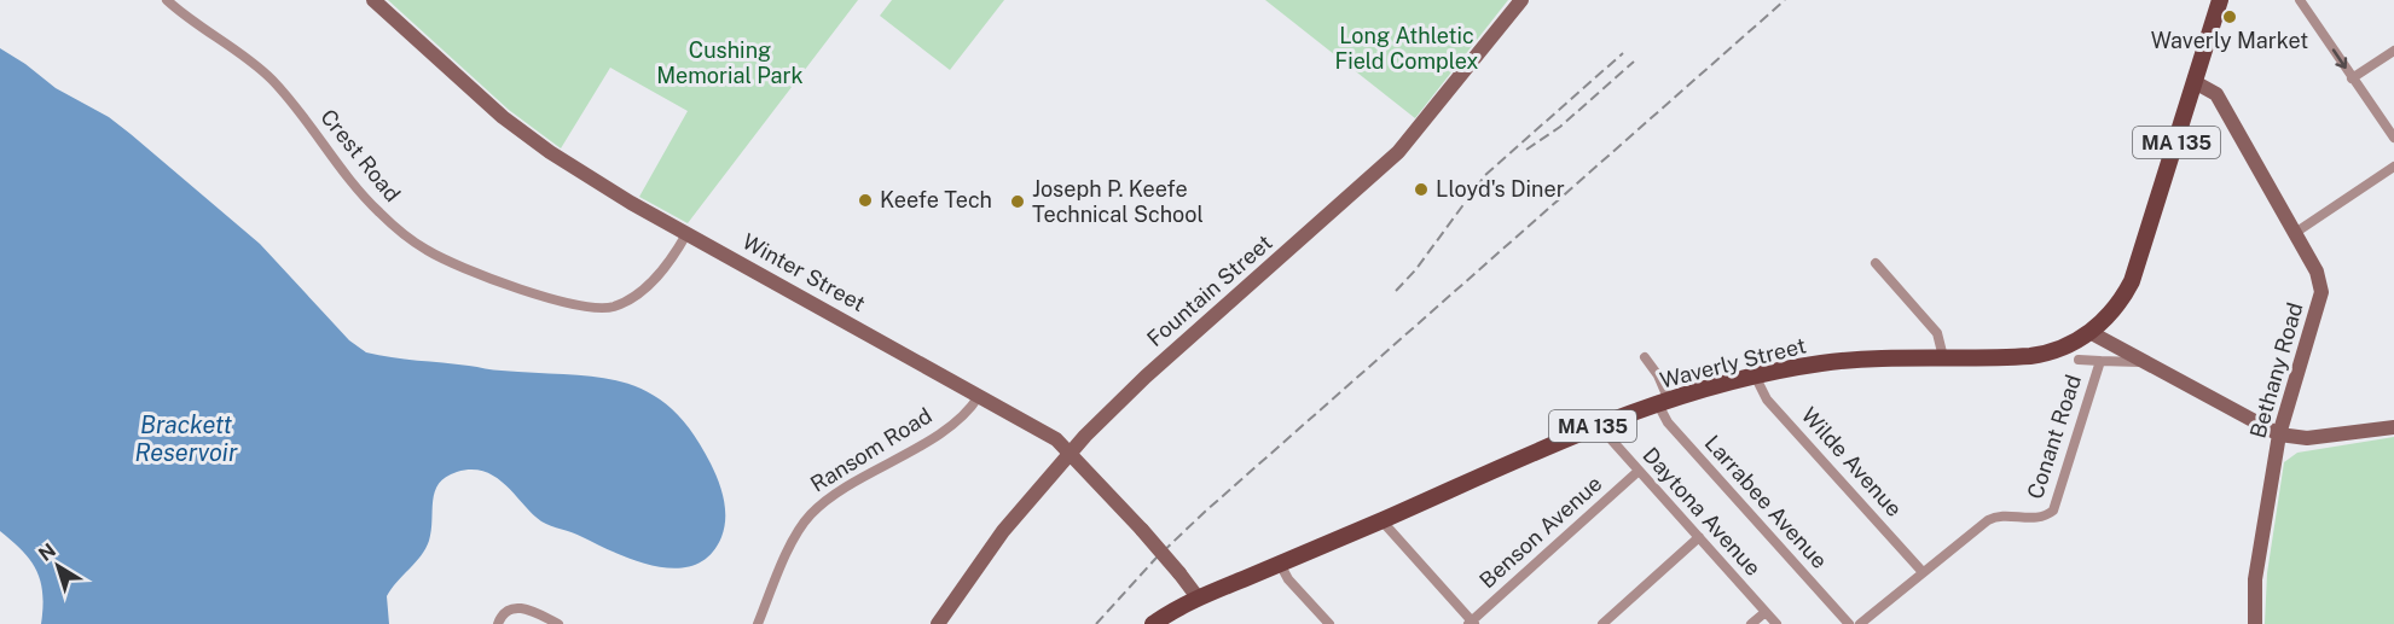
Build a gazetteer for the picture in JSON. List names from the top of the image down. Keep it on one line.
{"streets":{"main road":["MA 135","Waverly Street"],"street":["Crest Road","Winter Street","Fountain Street","Bethany Road","Conant Road","Ransom Road","Wilde Avenue","Larrabee Avenue","Daytona Avenue","Benson Avenue"]},"crossings":[["Crest Road","Winter Street"],["Winter Street","Fountain Street"],["Winter Street","Waverly Street"],["Winter Street","Ransom Road"],["Waverly Street","Bethany Road"],["Waverly Street","Wilde Avenue"],["Waverly Street","Larrabee Avenue"],["Waverly Street","Daytona Avenue"],["Conant Road","Wilde Avenue"],["Daytona Avenue","Benson Avenue"]],"water":["Brackett Reservoir"],"parks":["Long Athletic Field Complex","Cushing Memorial Park"],"places":["Waverly Market","Lloyd's Diner","Keefe Tech","Joseph P. Keefe Technical School"],"north":"top left"}
